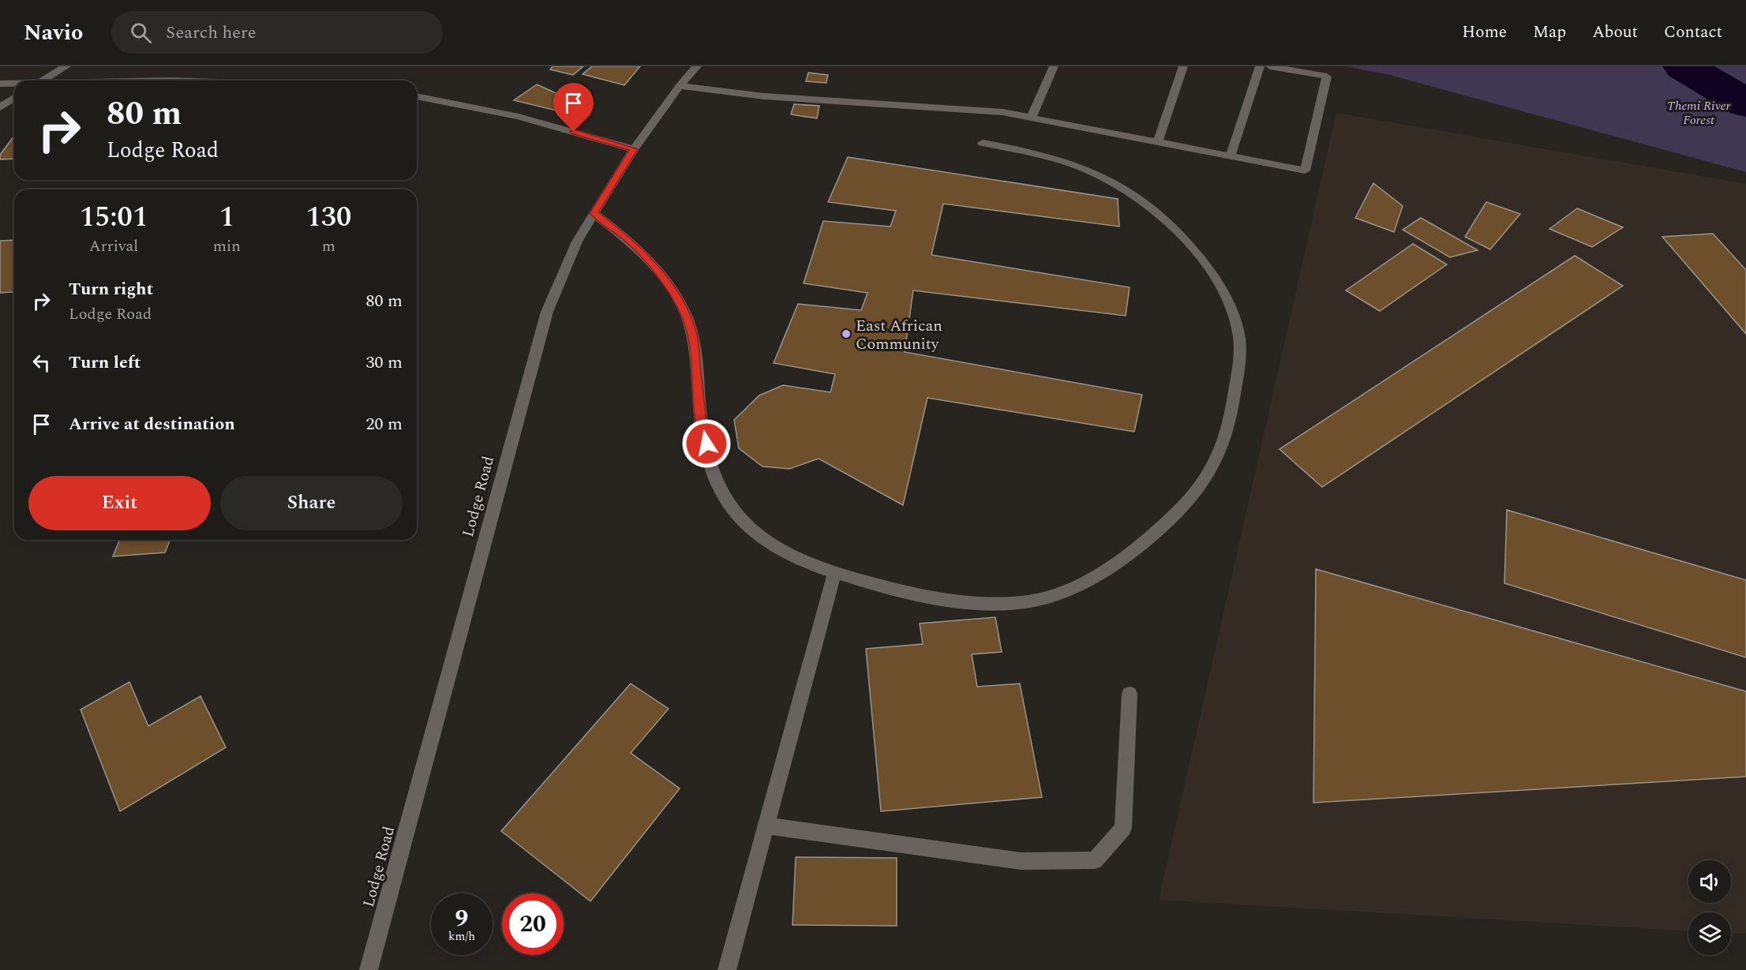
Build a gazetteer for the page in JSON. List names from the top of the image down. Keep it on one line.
{"streets":{"street":["Lodge Road"]},"parks":["Themi River Forest"],"places":["East African Community"],"page":{"header":"Navio","search":"Search here","nav":["Home","Map","About","Contact"],"turn":["80 m","Lodge Road"],"eta":["15:01","Arrival","1","min","130","m"],"list":[{"name":"Turn right","note":"Lodge Road","value":"80 m"},{"name":"Turn left","value":"30 m"},{"name":"Arrive at destination","value":"20 m"}],"buttons":["Exit","Share"],"speed":"9 km/h","limit":"20"}}
